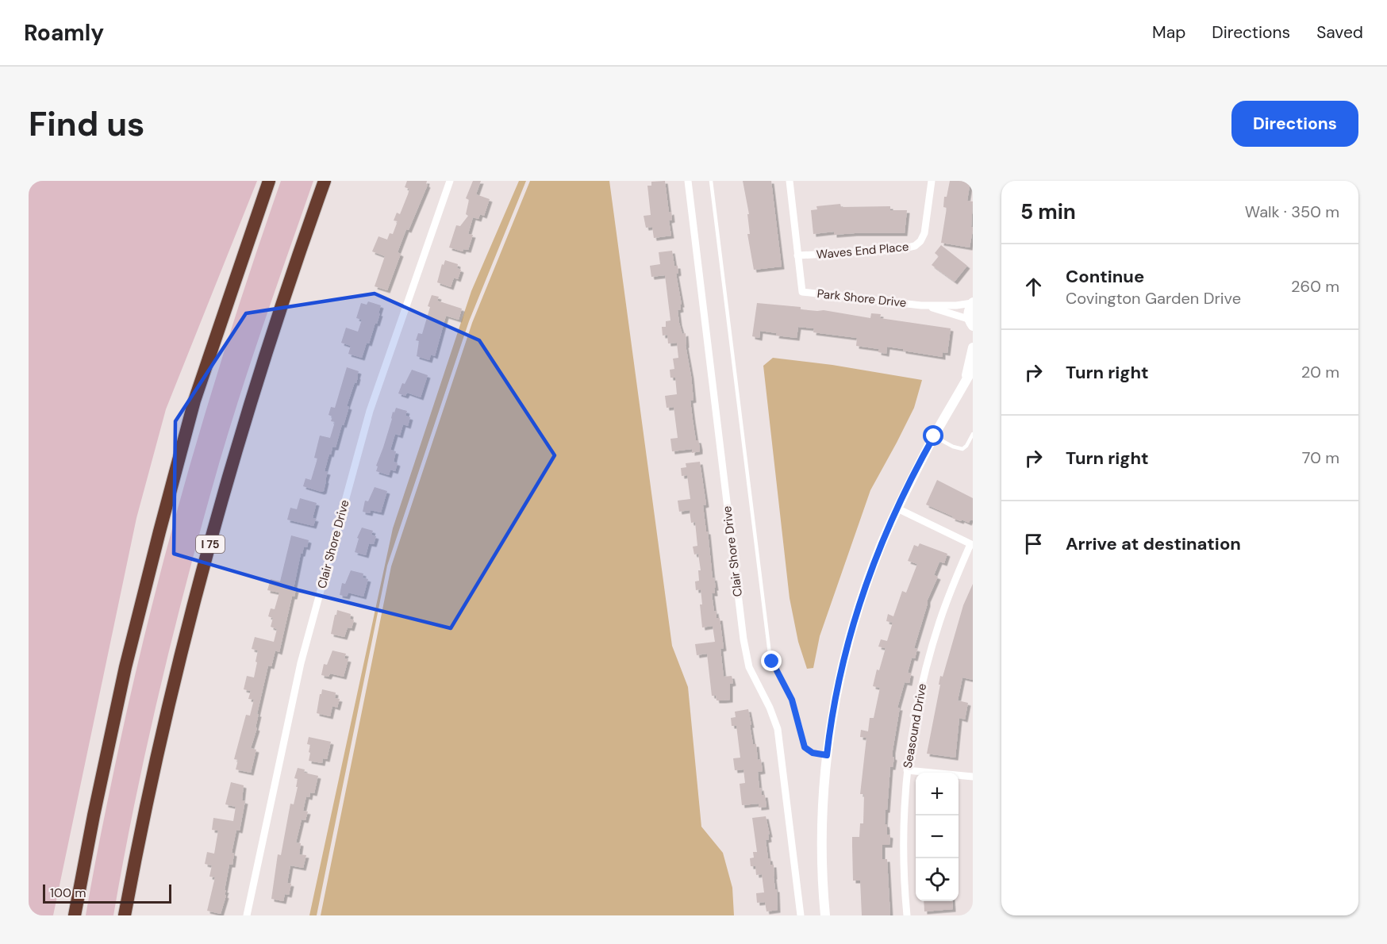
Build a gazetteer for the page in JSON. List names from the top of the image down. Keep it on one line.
{"streets":{"highway":["I 75"],"street":["Waves End Place","Park Shore Drive","Clair Shore Drive","Seasound Drive"]},"crossings":[["Waves End Place","Park Shore Drive"]],"scale_bar":"100 m","page":{"header":"Roamly","nav":["Map","Directions","Saved"],"buttons":"Directions","title":"Find us","heading":["5 min","Walk · 350 m"],"list":[["Continue","Covington Garden Drive","260 m"],["Turn right","20 m"],["Turn right","70 m"],"Arrive at destination"],"map_buttons":["+","−"],"scale":"100 m"}}
